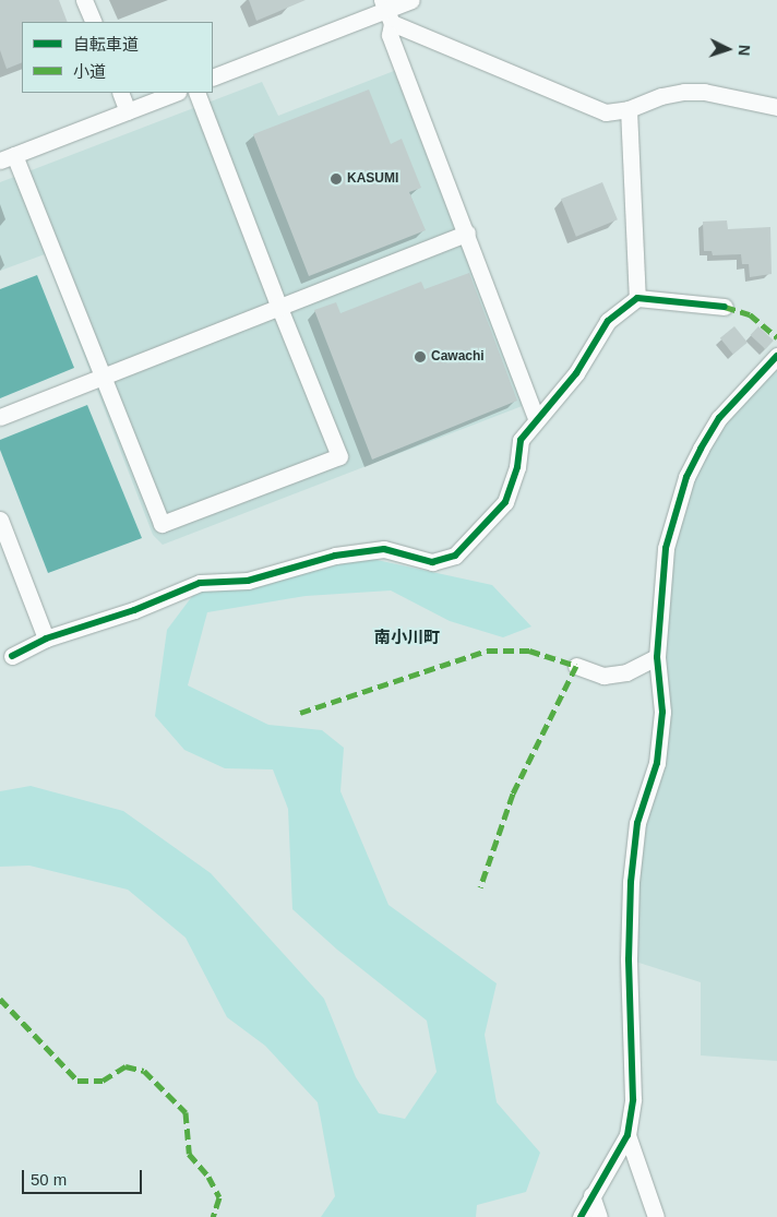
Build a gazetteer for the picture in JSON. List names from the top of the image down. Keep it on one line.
{"districts":["南小川町"],"places":["KASUMI","Cawachi"],"legend":["自転車道","小道"],"scale_bar":"50 m","north":"right"}
